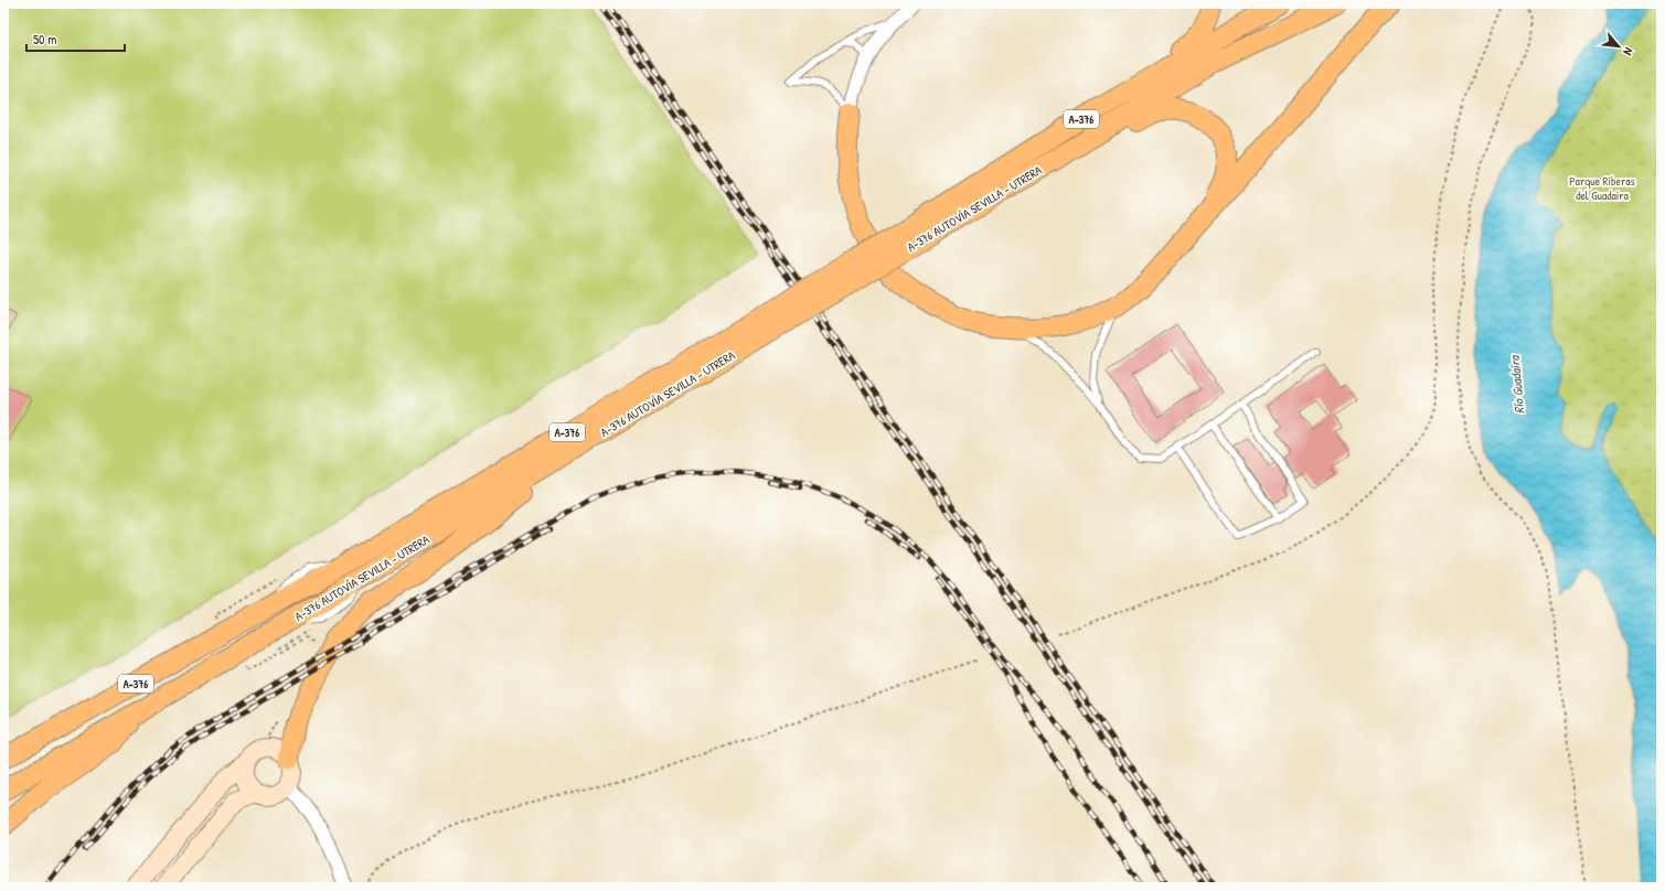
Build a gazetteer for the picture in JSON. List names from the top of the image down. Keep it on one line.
{"streets":{"main road":["A-376","A-376 AUTOVÍA SEVILLA - UTRERA"]},"water":["Río Guadaíra"],"parks":["Parque Riberas del Guadaira"],"scale_bar":"50 m","north":"bottom right"}
